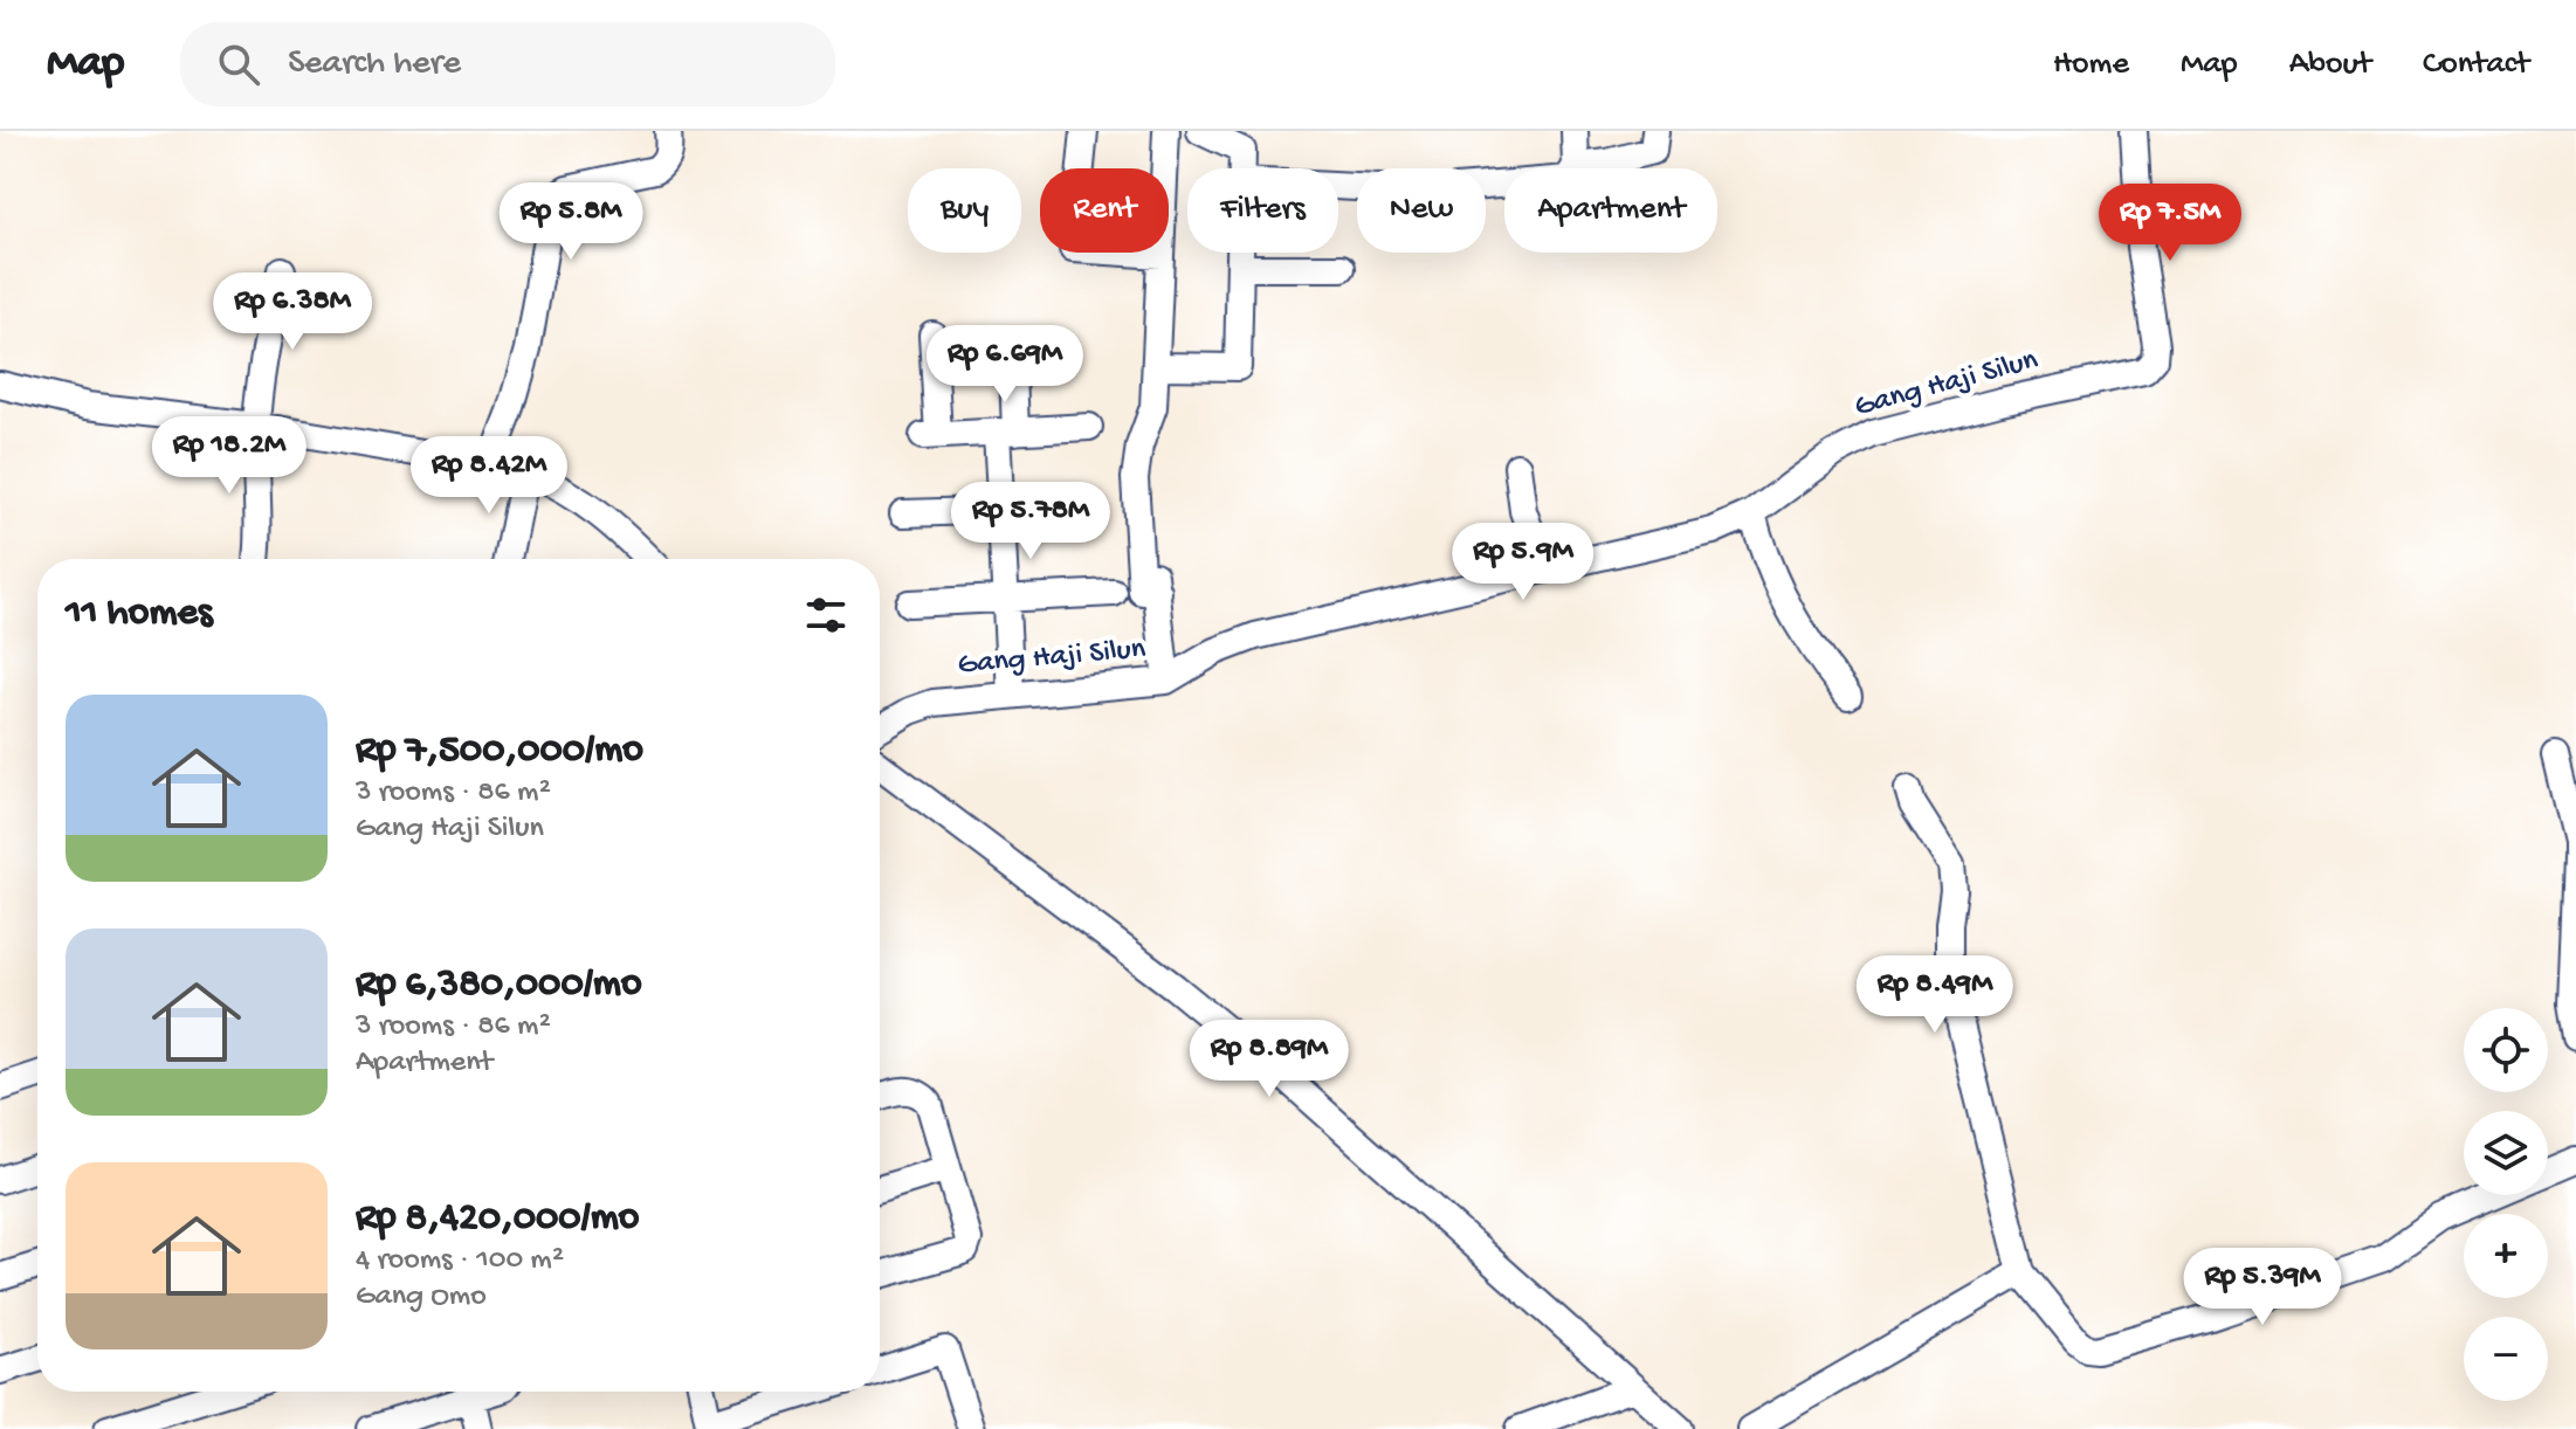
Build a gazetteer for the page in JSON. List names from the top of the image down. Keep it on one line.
{"streets":{"street":["Gang Haji Silun"]},"page":{"header":"Map","search":"Search here","nav":["Home","Map","About","Contact"],"chip":["Buy","Rent","Filters","New","Apartment"],"price":["Rp 5.8M","Rp 7.5M","Rp 6.38M","Rp 6.69M","Rp 18.2M","Rp 8.42M","Rp 5.78M","Rp 5.9M","Rp 8.49M","Rp 8.89M","Rp 5.39M"],"heading":"11 homes","list":[{"name":"Rp 7,500,000/mo","note":"3 rooms · 86 m² · Gang Haji Silun"},{"name":"Rp 6,380,000/mo","note":"3 rooms · 86 m² · Apartment"},{"name":"Rp 8,420,000/mo","note":"4 rooms · 100 m² · Gang Omo"}],"map_buttons":["+","−"]}}
